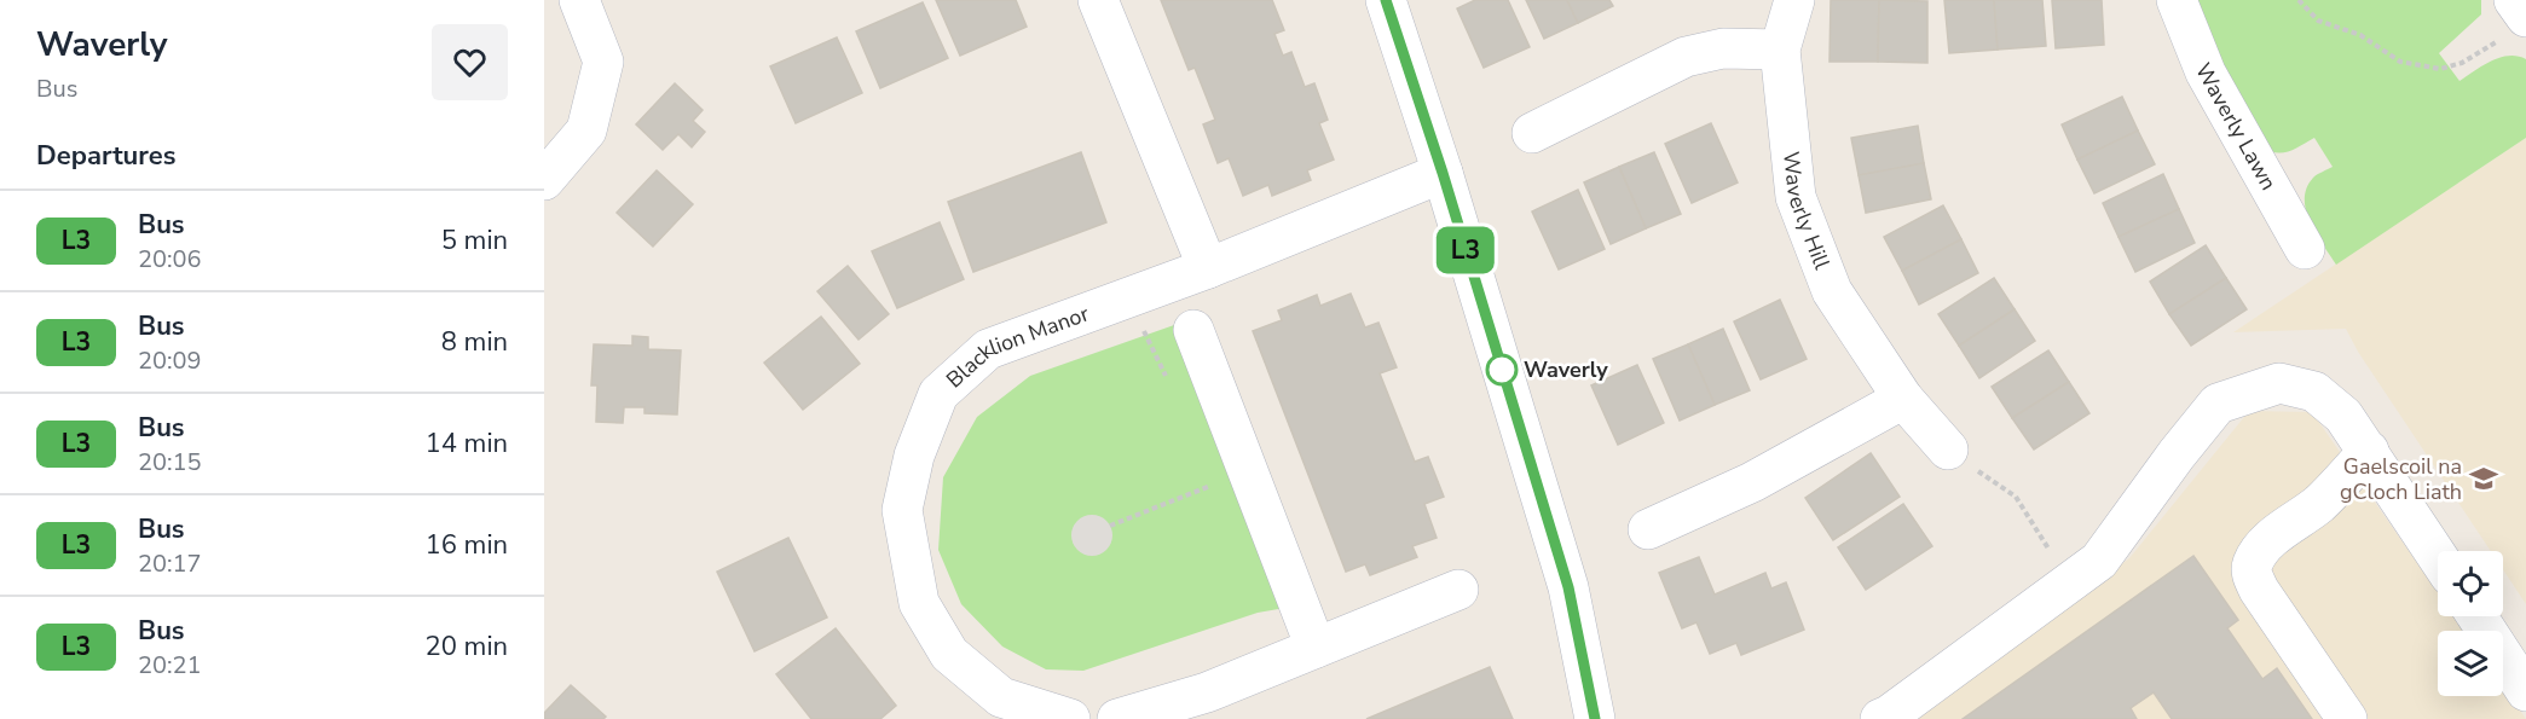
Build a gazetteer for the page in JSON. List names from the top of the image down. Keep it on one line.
{"streets":{"street":["Waverly Lawn","Waverly Hill","Blacklion Manor"]},"places":{"other":["Waverly"],"school or university":["Gaelscoil na gCloch Liath"]},"lines":["bus line L3"],"page":{"heading":[["Waverly","Bus"],"Departures"],"on_map":"L3","list":[{"mark":"L3","name":"Bus","note":"20:06","value":"5 min"},{"mark":"L3","name":"Bus","note":"20:09","value":"8 min"},{"mark":"L3","name":"Bus","note":"20:15","value":"14 min"},{"mark":"L3","name":"Bus","note":"20:17","value":"16 min"},{"mark":"L3","name":"Bus","note":"20:21","value":"20 min"}]}}
